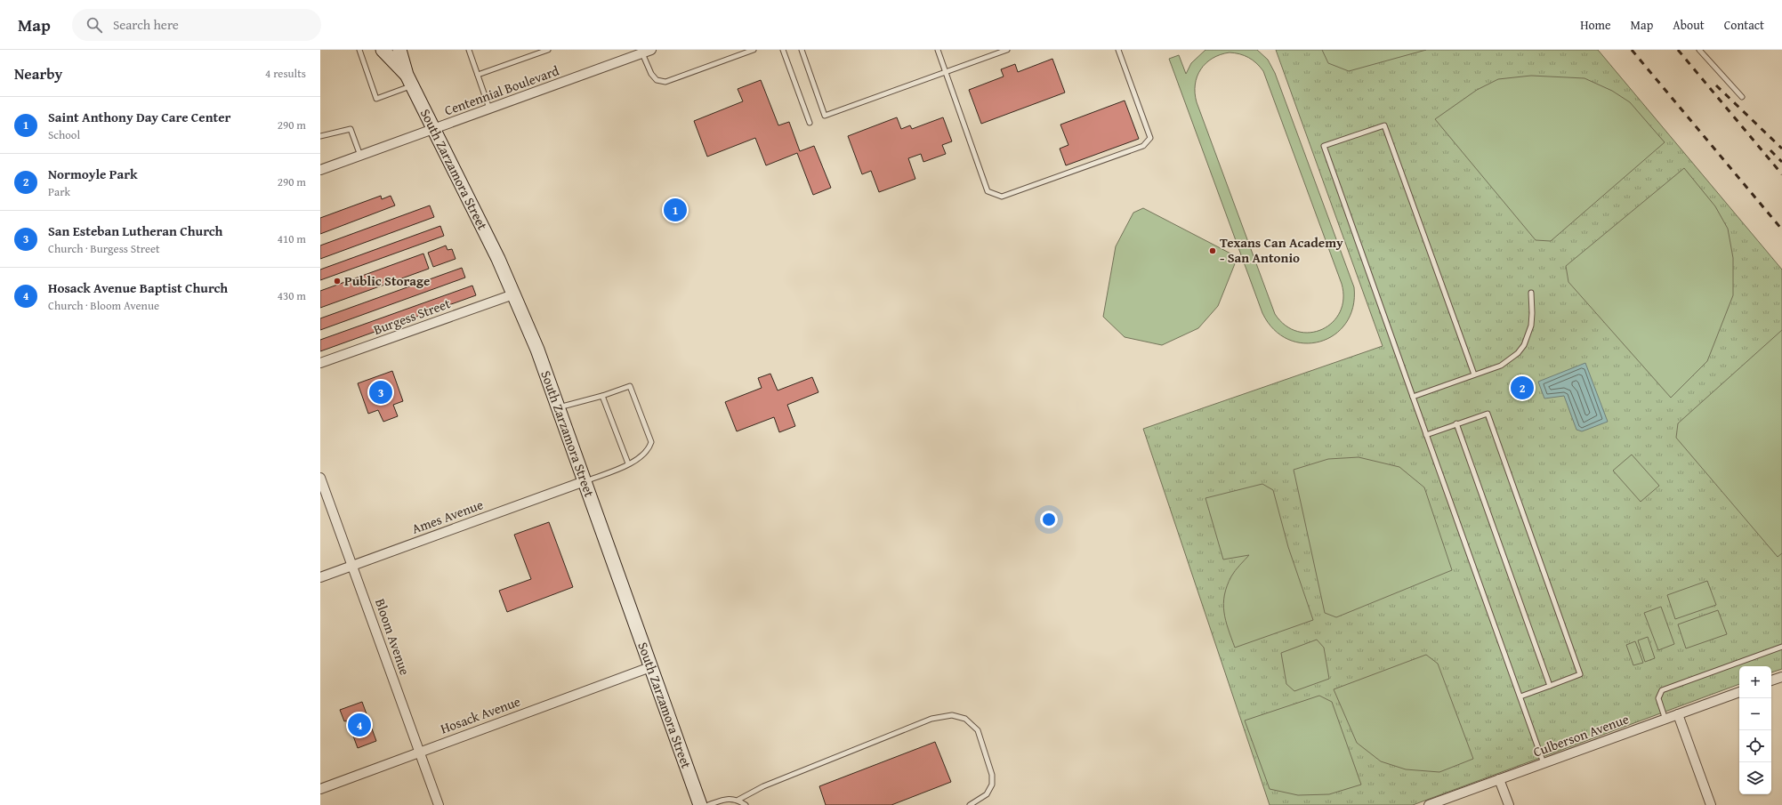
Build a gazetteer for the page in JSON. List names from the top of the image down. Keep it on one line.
{"streets":{"main road":["South Zarzamora Street"],"street":["Centennial Boulevard","Burgess Street","Ames Avenue","Bloom Avenue","Hosack Avenue","Culberson Avenue"]},"crossings":[["Centennial Boulevard","South Zarzamora Street"],["South Zarzamora Street","Burgess Street"],["South Zarzamora Street","Ames Avenue"],["South Zarzamora Street","Hosack Avenue"],["Ames Avenue","Bloom Avenue"],["Bloom Avenue","Hosack Avenue"]],"places":["Texans Can Academy - San Antonio","Public Storage"],"page":{"header":"Map","search":"Search here","nav":["Home","Map","About","Contact"],"heading":["Nearby","4 results"],"list":[{"mark":"1","name":"Saint Anthony Day Care Center","note":"School","value":"290 m"},{"mark":"2","name":"Normoyle Park","note":"Park","value":"290 m"},{"mark":"3","name":"San Esteban Lutheran Church","note":"Church · Burgess Street","value":"410 m"},{"mark":"4","name":"Hosack Avenue Baptist Church","note":"Church · Bloom Avenue","value":"430 m"}],"pins":["1","2","3","4"],"map_buttons":["+","−"]}}
